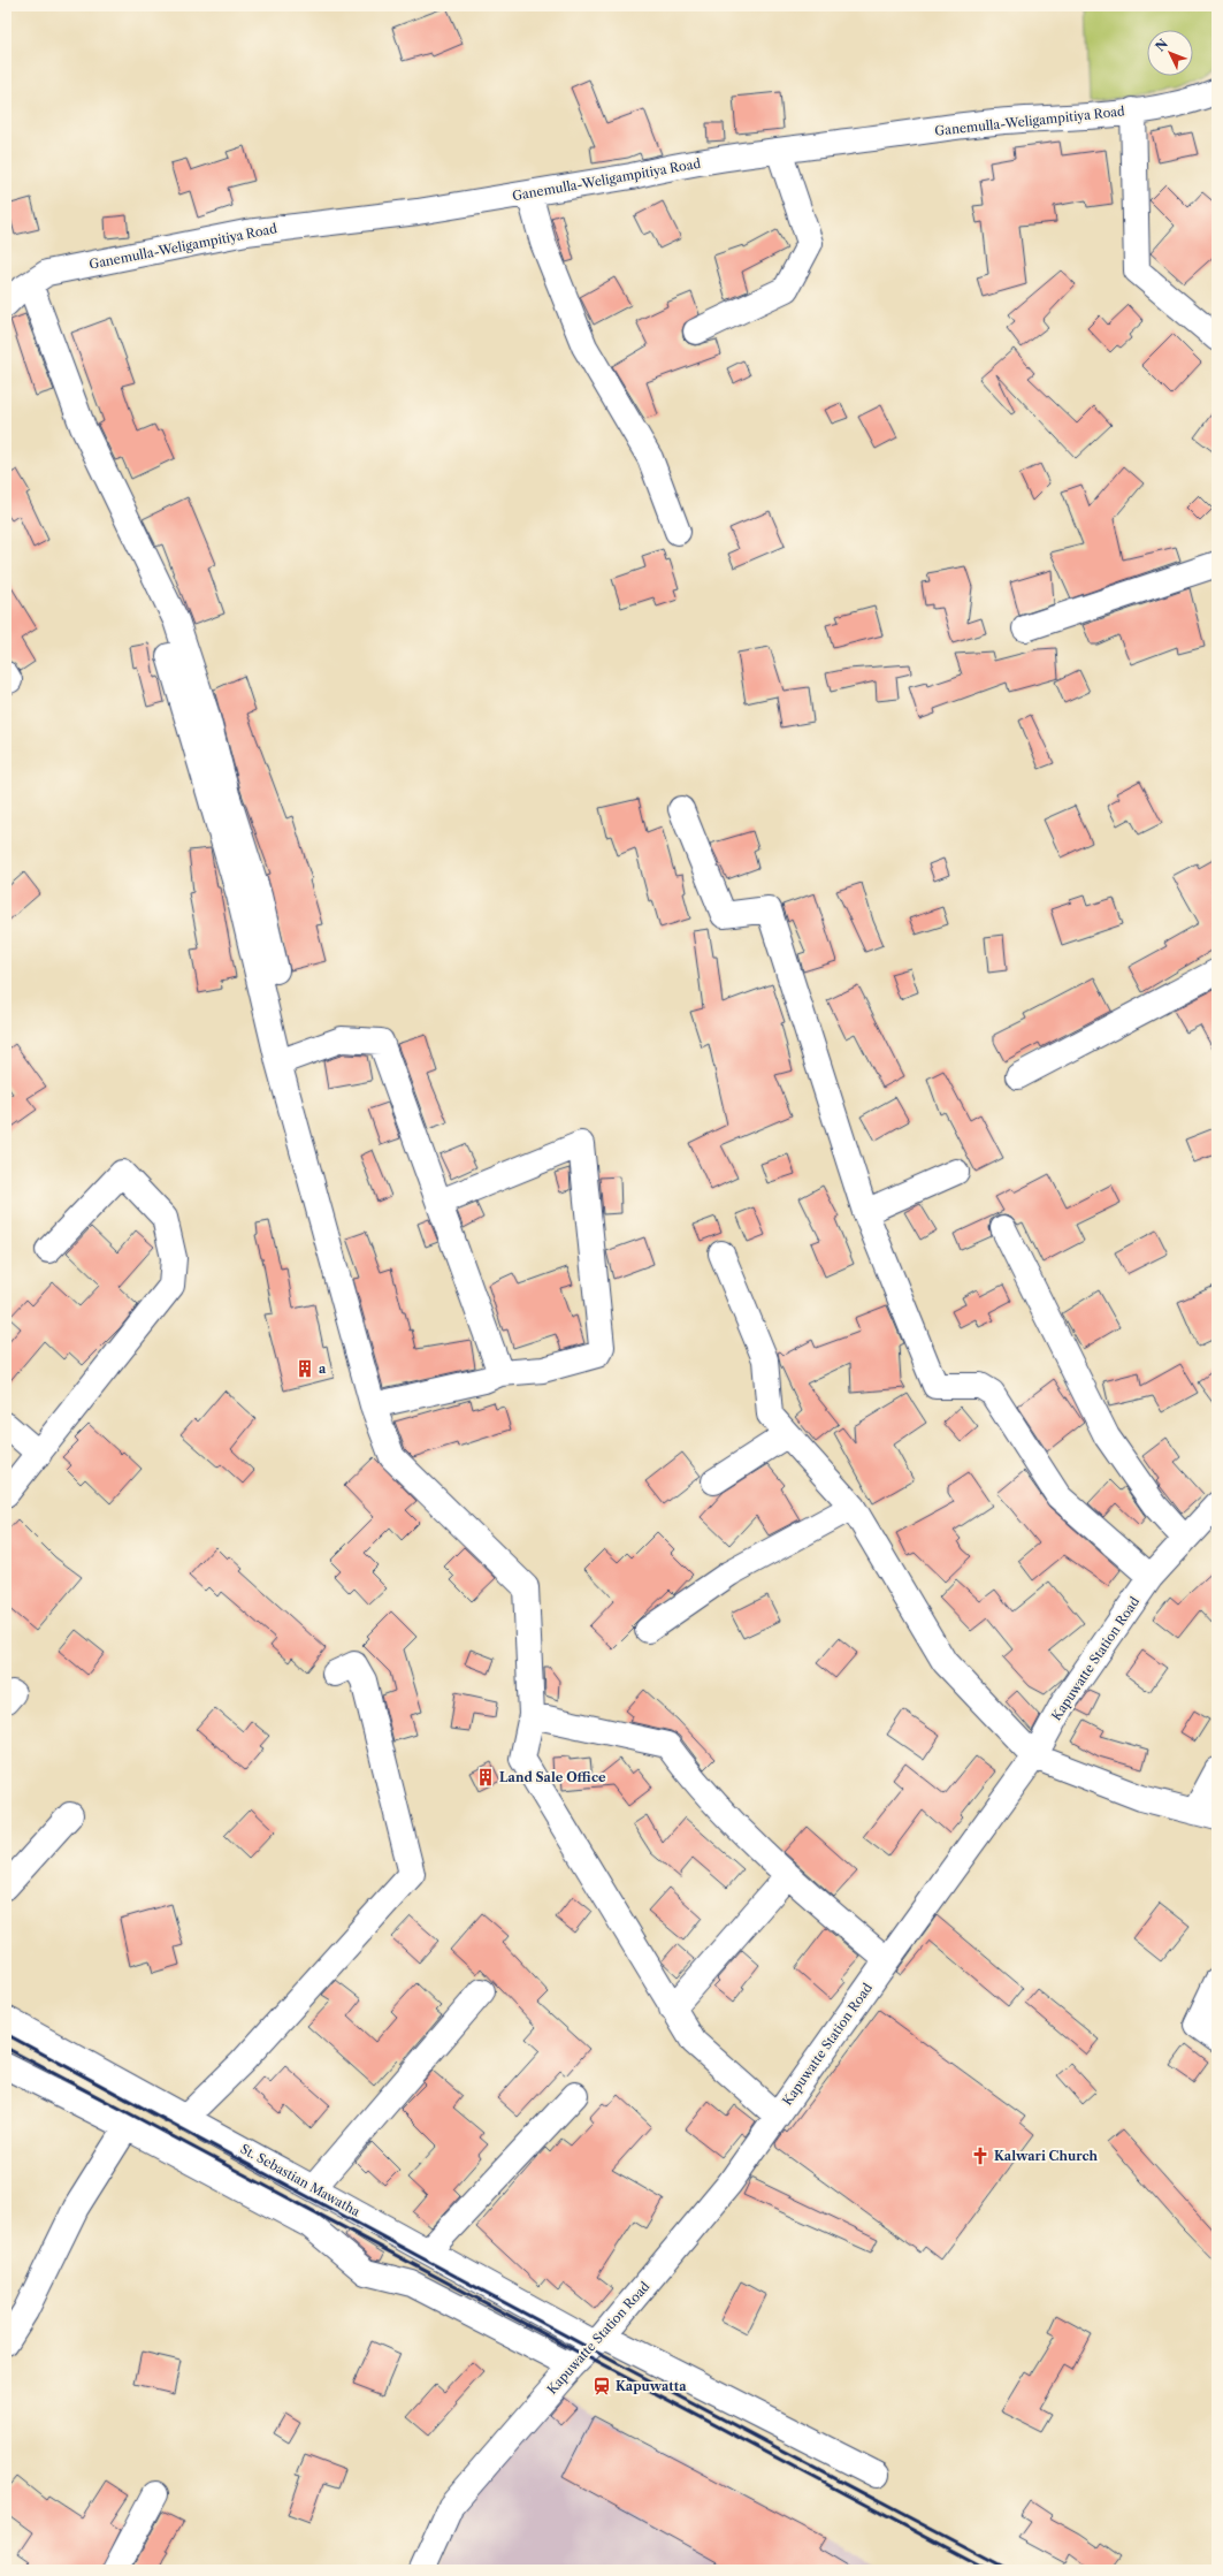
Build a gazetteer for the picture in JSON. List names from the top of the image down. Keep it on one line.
{"streets":{"street":["Ganemulla-Weligampitiya Road","Kapuwatte Station Road","St. Sebastian Mawatha"]},"crossings":[["Kapuwatte Station Road","St. Sebastian Mawatha"]],"places":{"building":["a","Land Sale Office"],"church":["Kalwari Church"],"station":["Kapuwatta"]},"north":"top left"}
